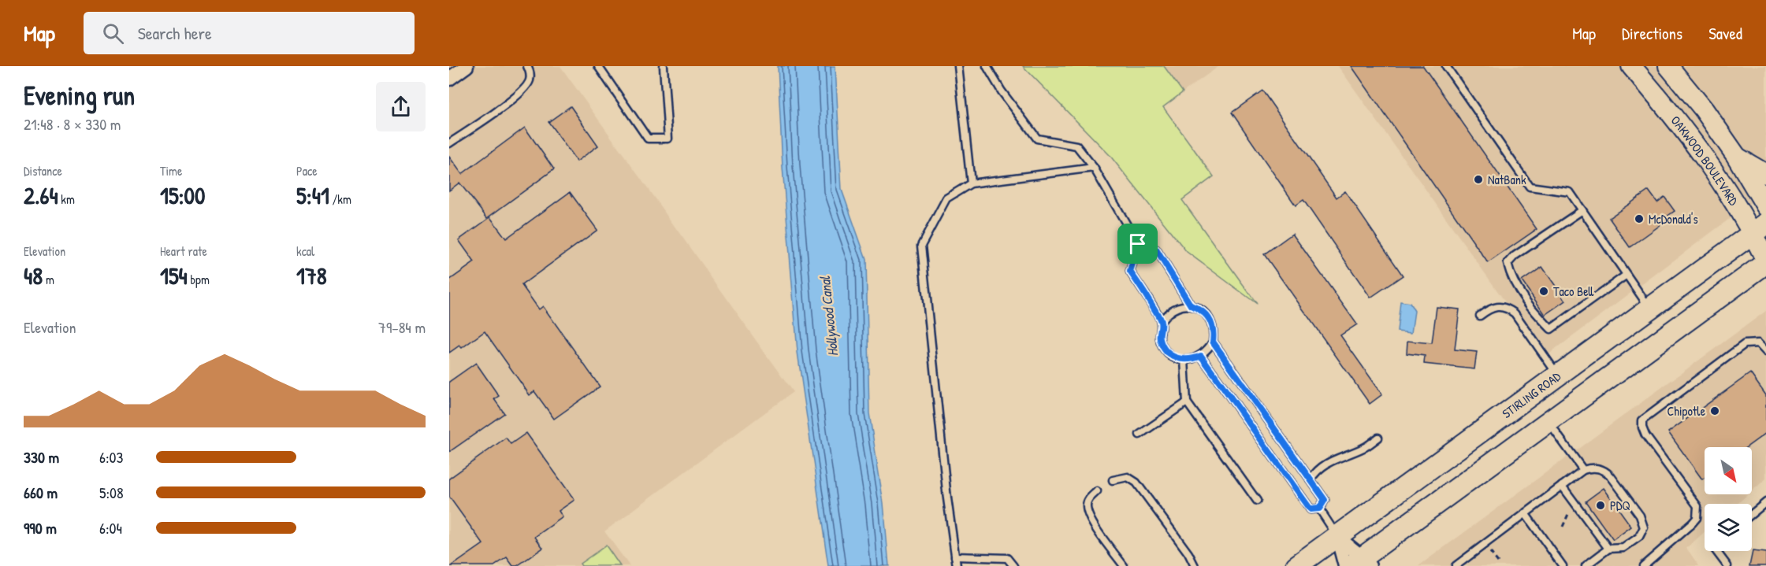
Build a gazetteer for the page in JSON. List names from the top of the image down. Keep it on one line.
{"streets":{"main road":["STIRLING ROAD"],"street":["OAKWOOD BOULEVARD"]},"crossings":[["OAKWOOD BOULEVARD","STIRLING ROAD"]],"water":["Hollywood Canal"],"places":["NatBank","McDonald's","Taco Bell","Chipotle","PDQ"],"north":"bottom right","page":{"header":"Map","search":"Search here","nav":["Map","Directions","Saved"],"heading":["Evening run","21:48 · 8 × 330 m"],"stats":[["Distance","2.64 km"],["Time","15:00"],["Pace","5:41 /km"],["Elevation","48 m"],["Heart rate","154 bpm"],["kcal","178"]],"chart":["Elevation","79–84 m"],"list":[{"name":"330 m","note":"6:03"},{"name":"660 m","note":"5:08"},{"name":"990 m","note":"6:04"}]}}
